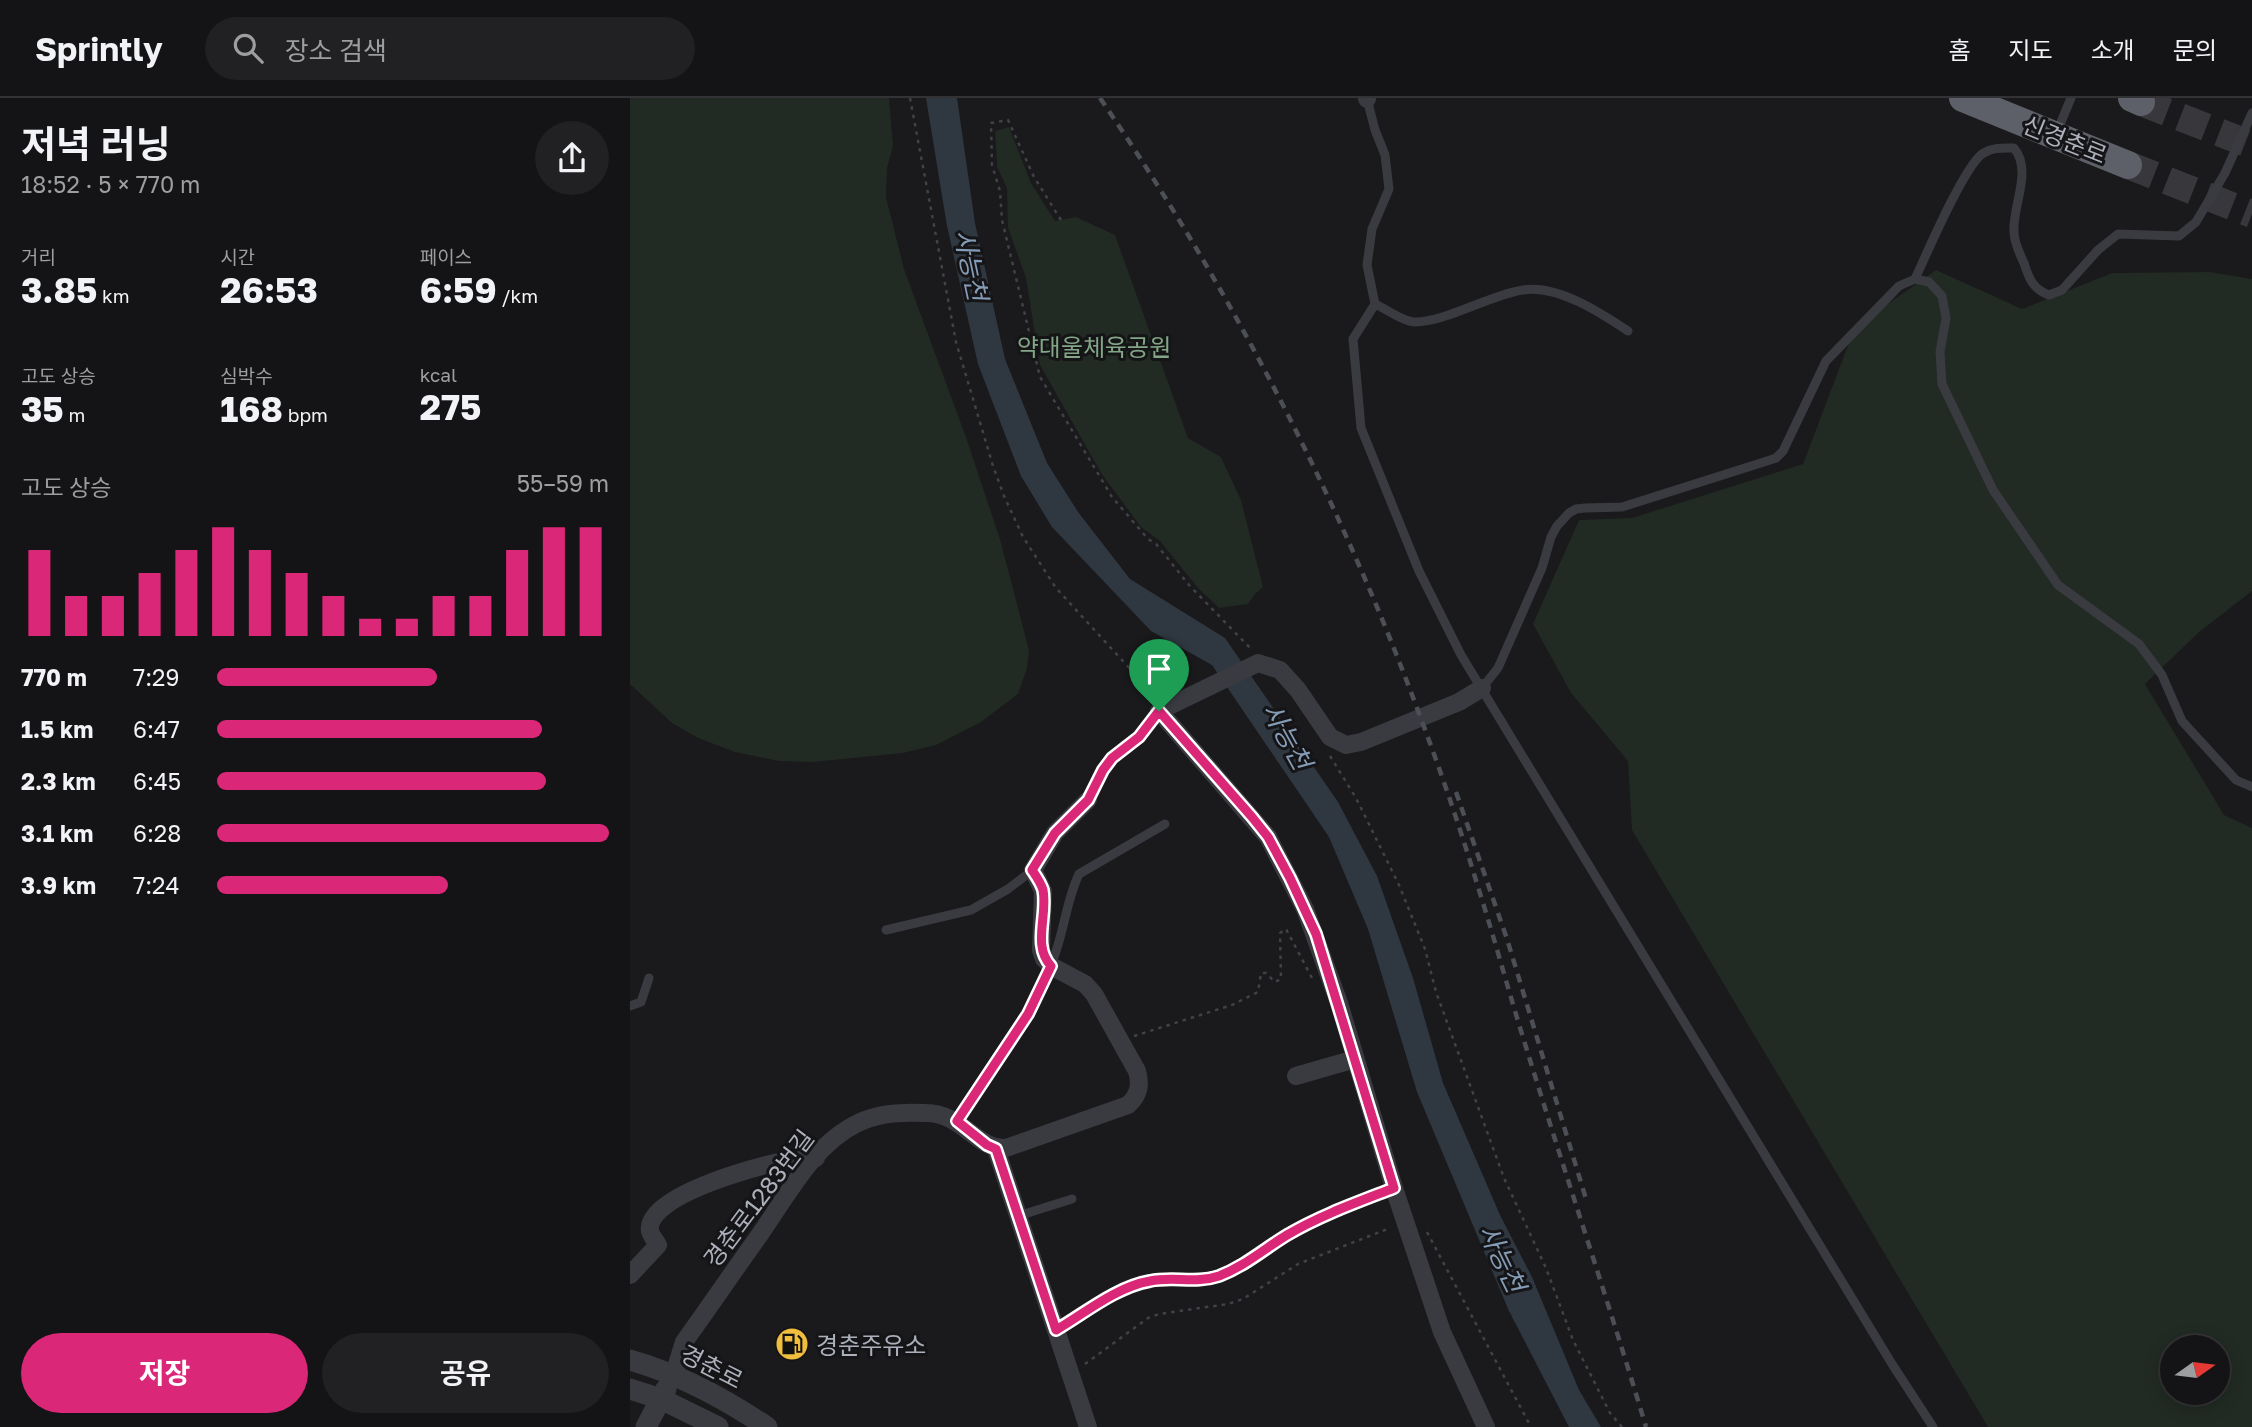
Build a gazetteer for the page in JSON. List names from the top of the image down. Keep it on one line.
{"streets":{"highway":["신경춘로"],"street":["경춘로1283번길","경춘로"]},"crossings":[["경춘로1283번길","경춘로"]],"water":["사능천"],"parks":["약대울체육공원"],"places":{"fuel station":["경춘주유소"]},"north":"right","page":{"header":"Sprintly","search":"장소 검색","nav":["홈","지도","소개","문의"],"heading":["저녁 러닝","18:52 · 5 × 770 m"],"stats":[["거리","3.85 km"],["시간","26:53"],["페이스","6:59 /km"],["고도 상승","35 m"],["심박수","168 bpm"],["kcal","275"]],"chart":["고도 상승","55–59 m"],"list":[{"name":"770 m","note":"7:29"},{"name":"1.5 km","note":"6:47"},{"name":"2.3 km","note":"6:45"},{"name":"3.1 km","note":"6:28"},{"name":"3.9 km","note":"7:24"}],"buttons":["저장","공유"]}}
